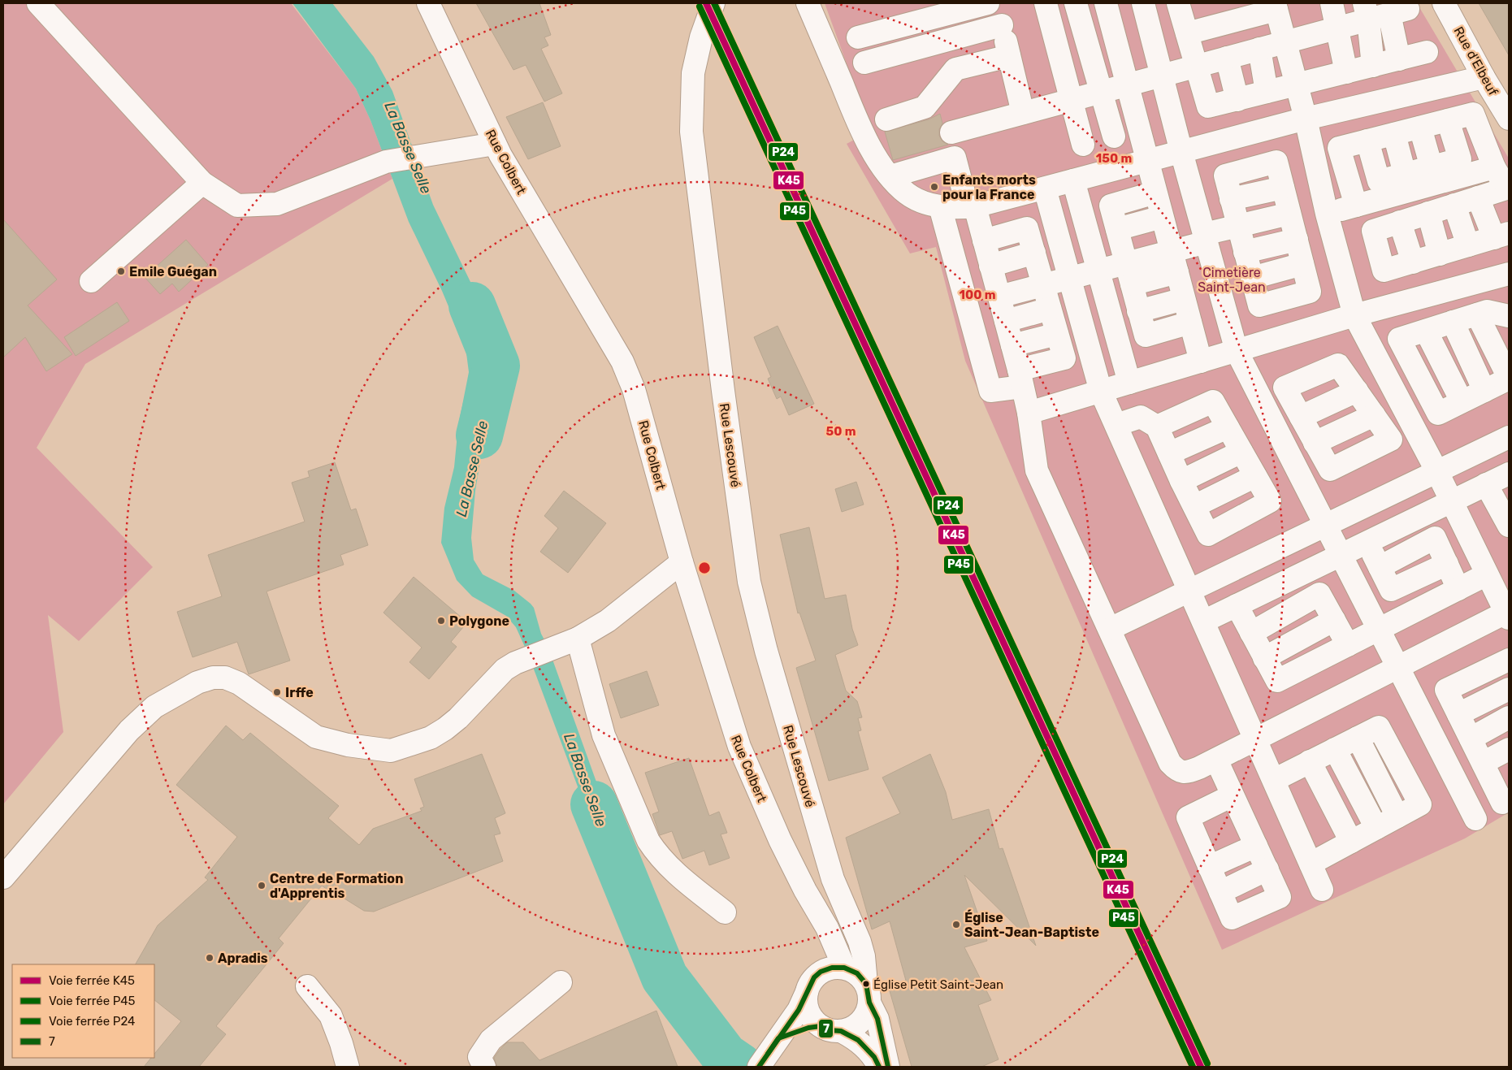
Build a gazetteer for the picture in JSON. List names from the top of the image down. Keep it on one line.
{"streets":{"street":["Rue d'Elbeuf","Rue Colbert","Rue Lescouvé"]},"crossings":[["Rue Colbert","Rue Lescouvé"]],"water":["La Basse Selle"],"parks":["Cimetière Saint-Jean"],"places":["Enfants morts pour la France","Emile Guégan","Polygone","Irffe","Centre de Formation d'Apprentis","Église Saint-Jean-Baptiste","Apradis","Église Petit Saint-Jean"],"lines":["rail line K45","rail line P24","rail line P45","transit line 7"],"legend":["Voie ferrée K45","Voie ferrée P45","Voie ferrée P24","7"],"rings":["150 m","100 m","50 m"]}
